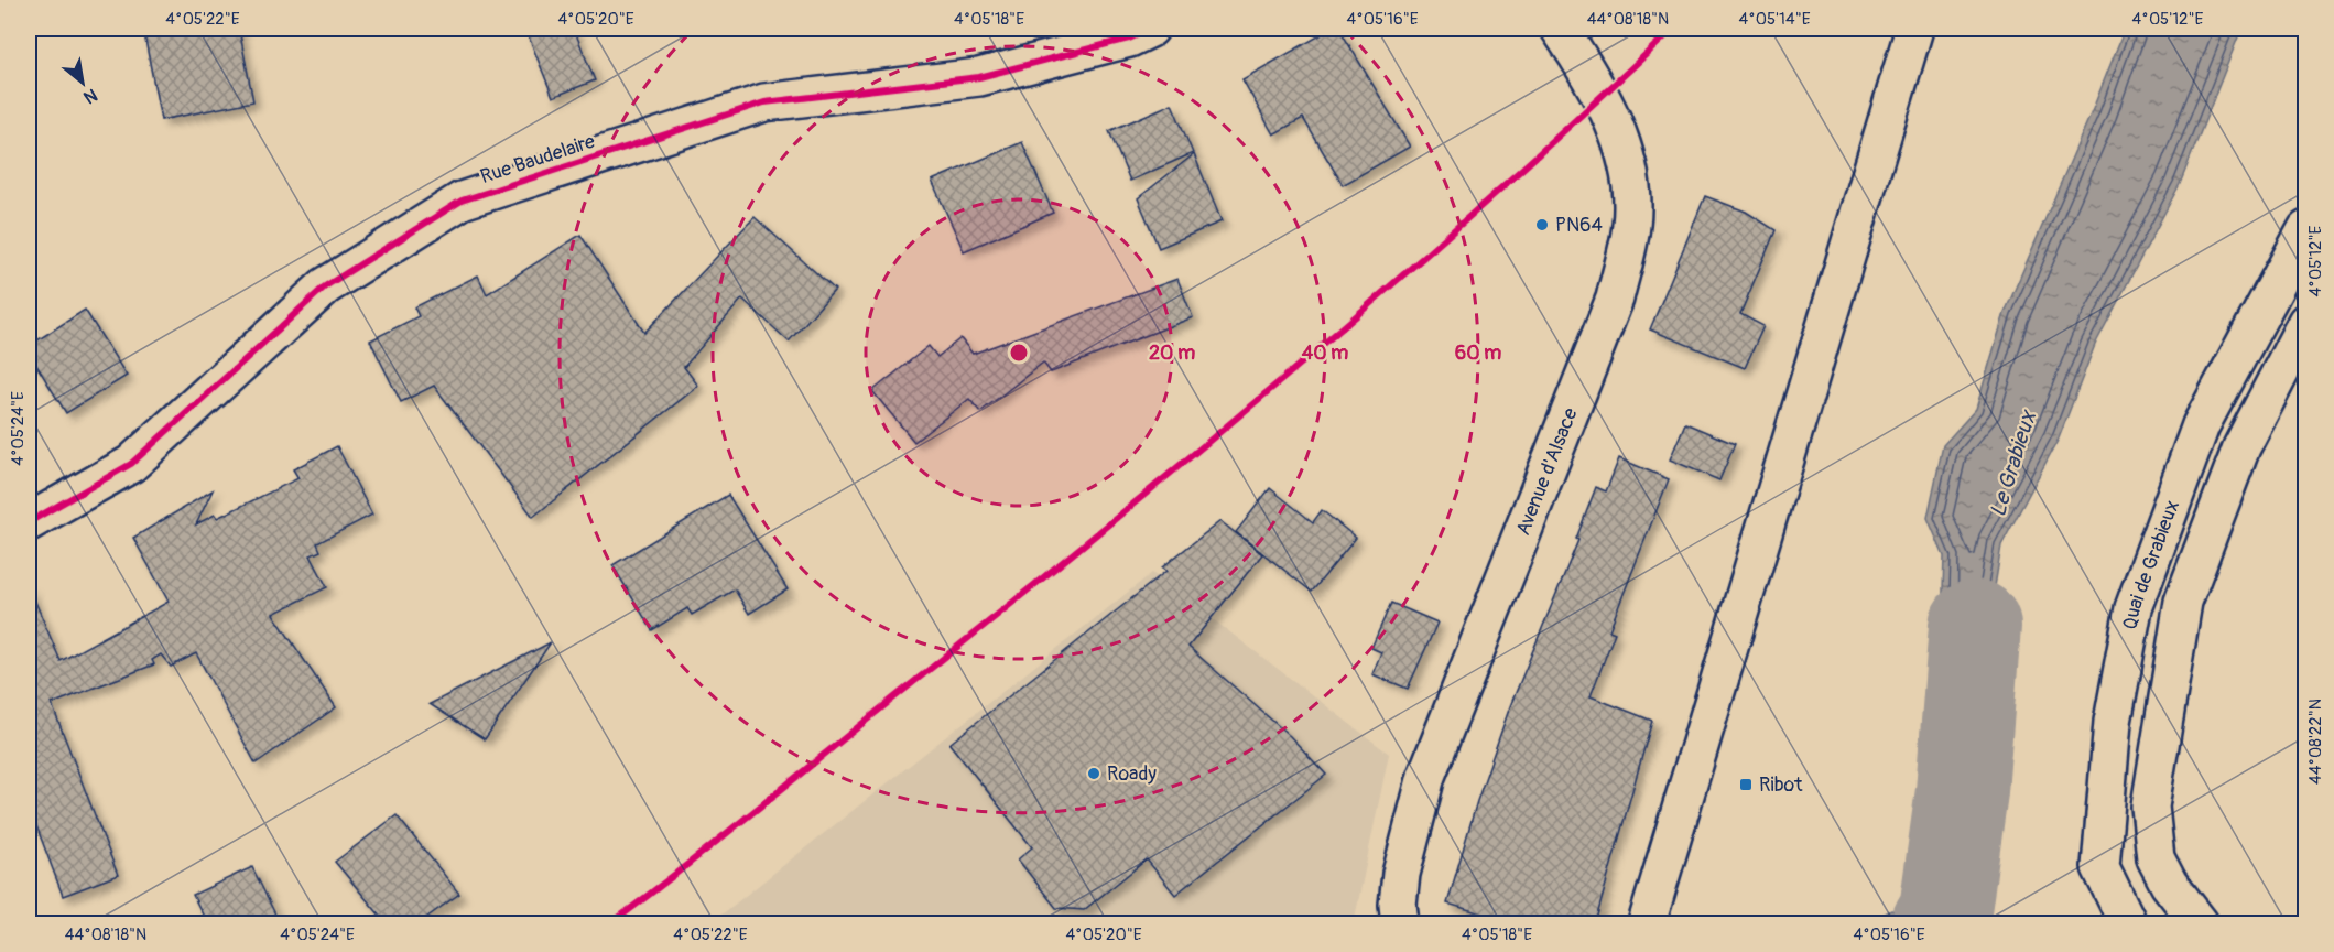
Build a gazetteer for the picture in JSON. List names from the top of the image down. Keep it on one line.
{"streets":{"main road":["Rue Baudelaire","Avenue d'Alsace","Quai de Grabieux"]},"water":["Le Grabieux"],"places":{"other":["PN64","Roady"],"transit":["Ribot"]},"north":"bottom right","coordinates":["4°05'22\"E","4°05'20\"E","4°05'18\"E","4°05'16\"E","44°08'18\"N","4°05'14\"E","4°05'12\"E","4°05'24\"E","44°08'22\"N"],"rings":["20 m","40 m","60 m"]}
